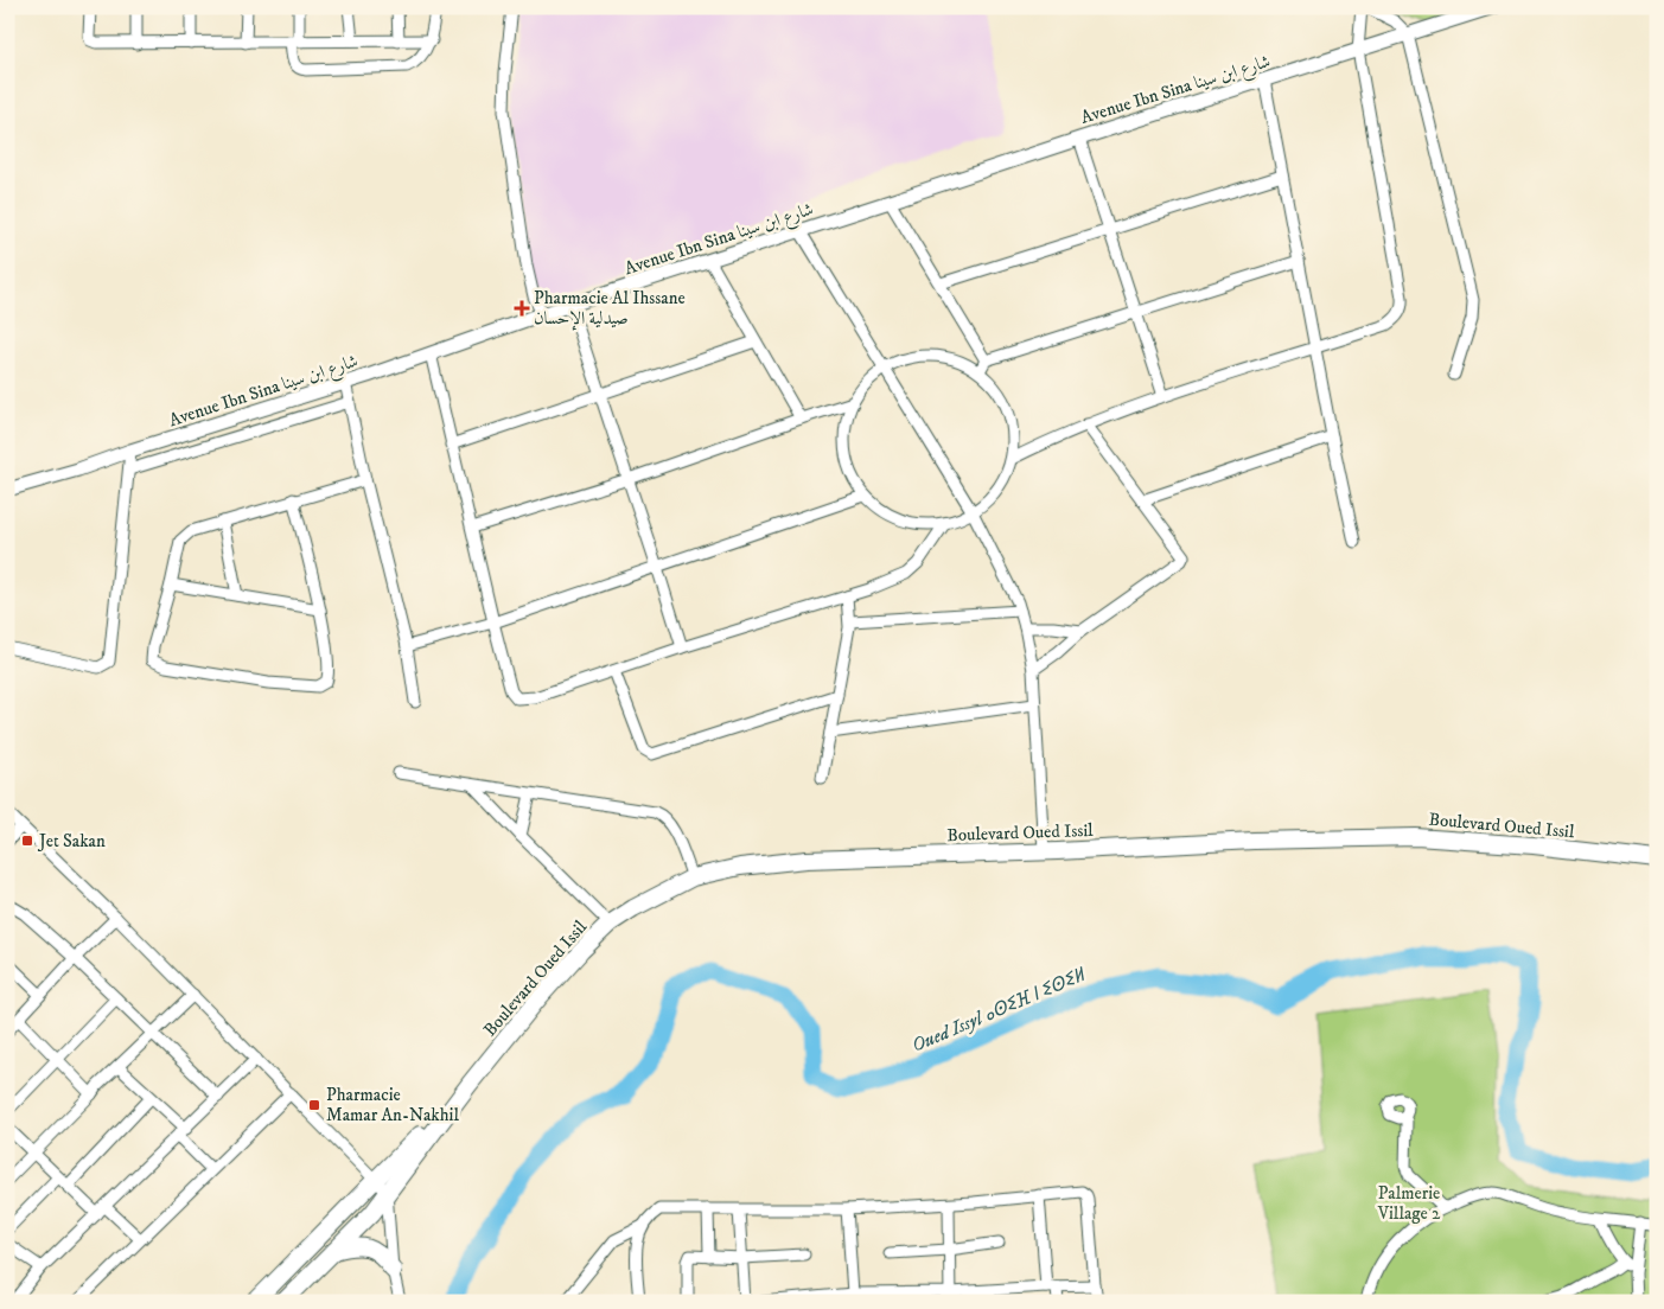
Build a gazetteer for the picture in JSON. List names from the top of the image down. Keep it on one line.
{"streets":{"main road":["Boulevard Oued Issil"],"street":["Avenue Ibn Sina شارع ابن سينا"]},"water":["Oued Issyl ⴰⵙⵉⴼ ⵏ ⵉⵙⵉⵍ"],"parks":["Palmerie Village 2"],"places":{"health":["Pharmacie Al Ihssane صيدلية الإحسان"],"transit":["Jet Sakan","Pharmacie Mamar An-Nakhil"]}}
